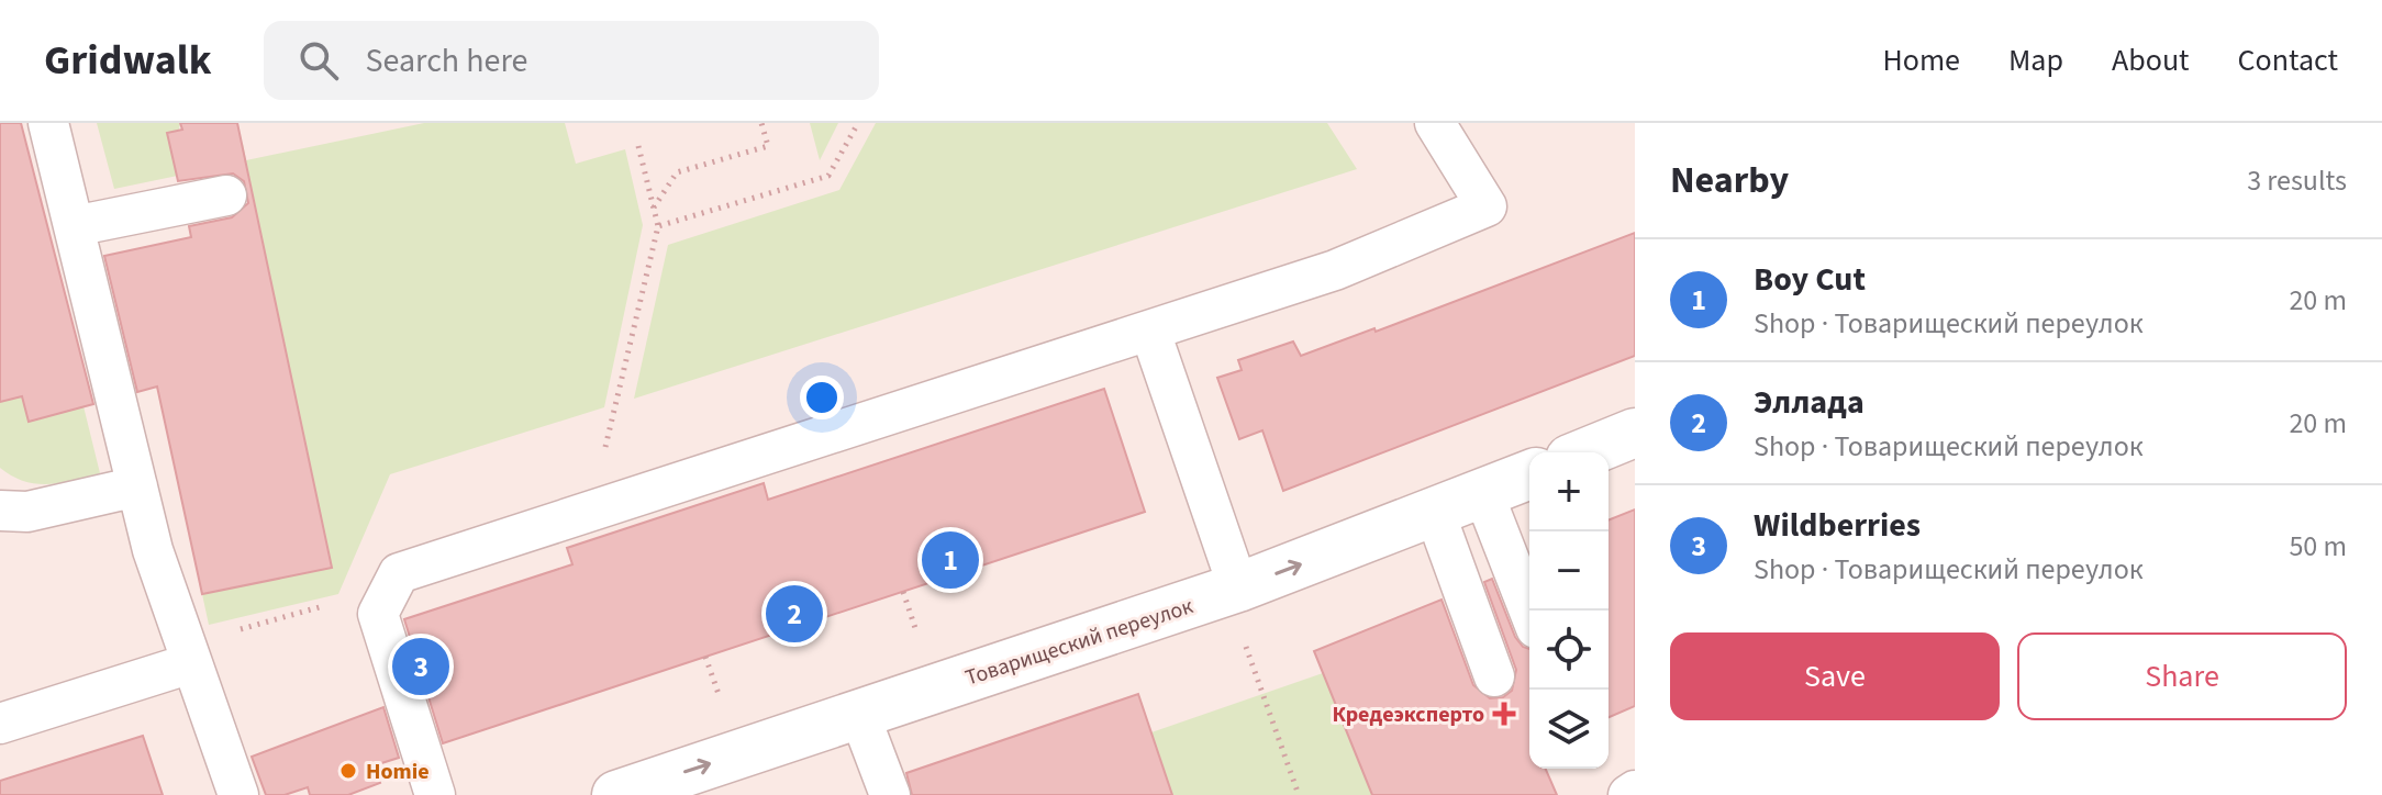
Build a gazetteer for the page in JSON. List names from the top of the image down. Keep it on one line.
{"streets":{"street":["Товарищеский переулок"]},"one_way":["Товарищеский переулок"],"places":{"health":["Кредеэксперто"],"other":["Homie"]},"page":{"header":"Gridwalk","search":"Search here","nav":["Home","Map","About","Contact"],"heading":["Nearby","3 results"],"list":[{"mark":"1","name":"Boy Cut","note":"Shop · Товарищеский переулок","value":"20 m"},{"mark":"2","name":"Эллада","note":"Shop · Товарищеский переулок","value":"20 m"},{"mark":"3","name":"Wildberries","note":"Shop · Товарищеский переулок","value":"50 m"}],"map_buttons":["+","−"],"pins":["1","2","3"],"buttons":["Save","Share"]}}
